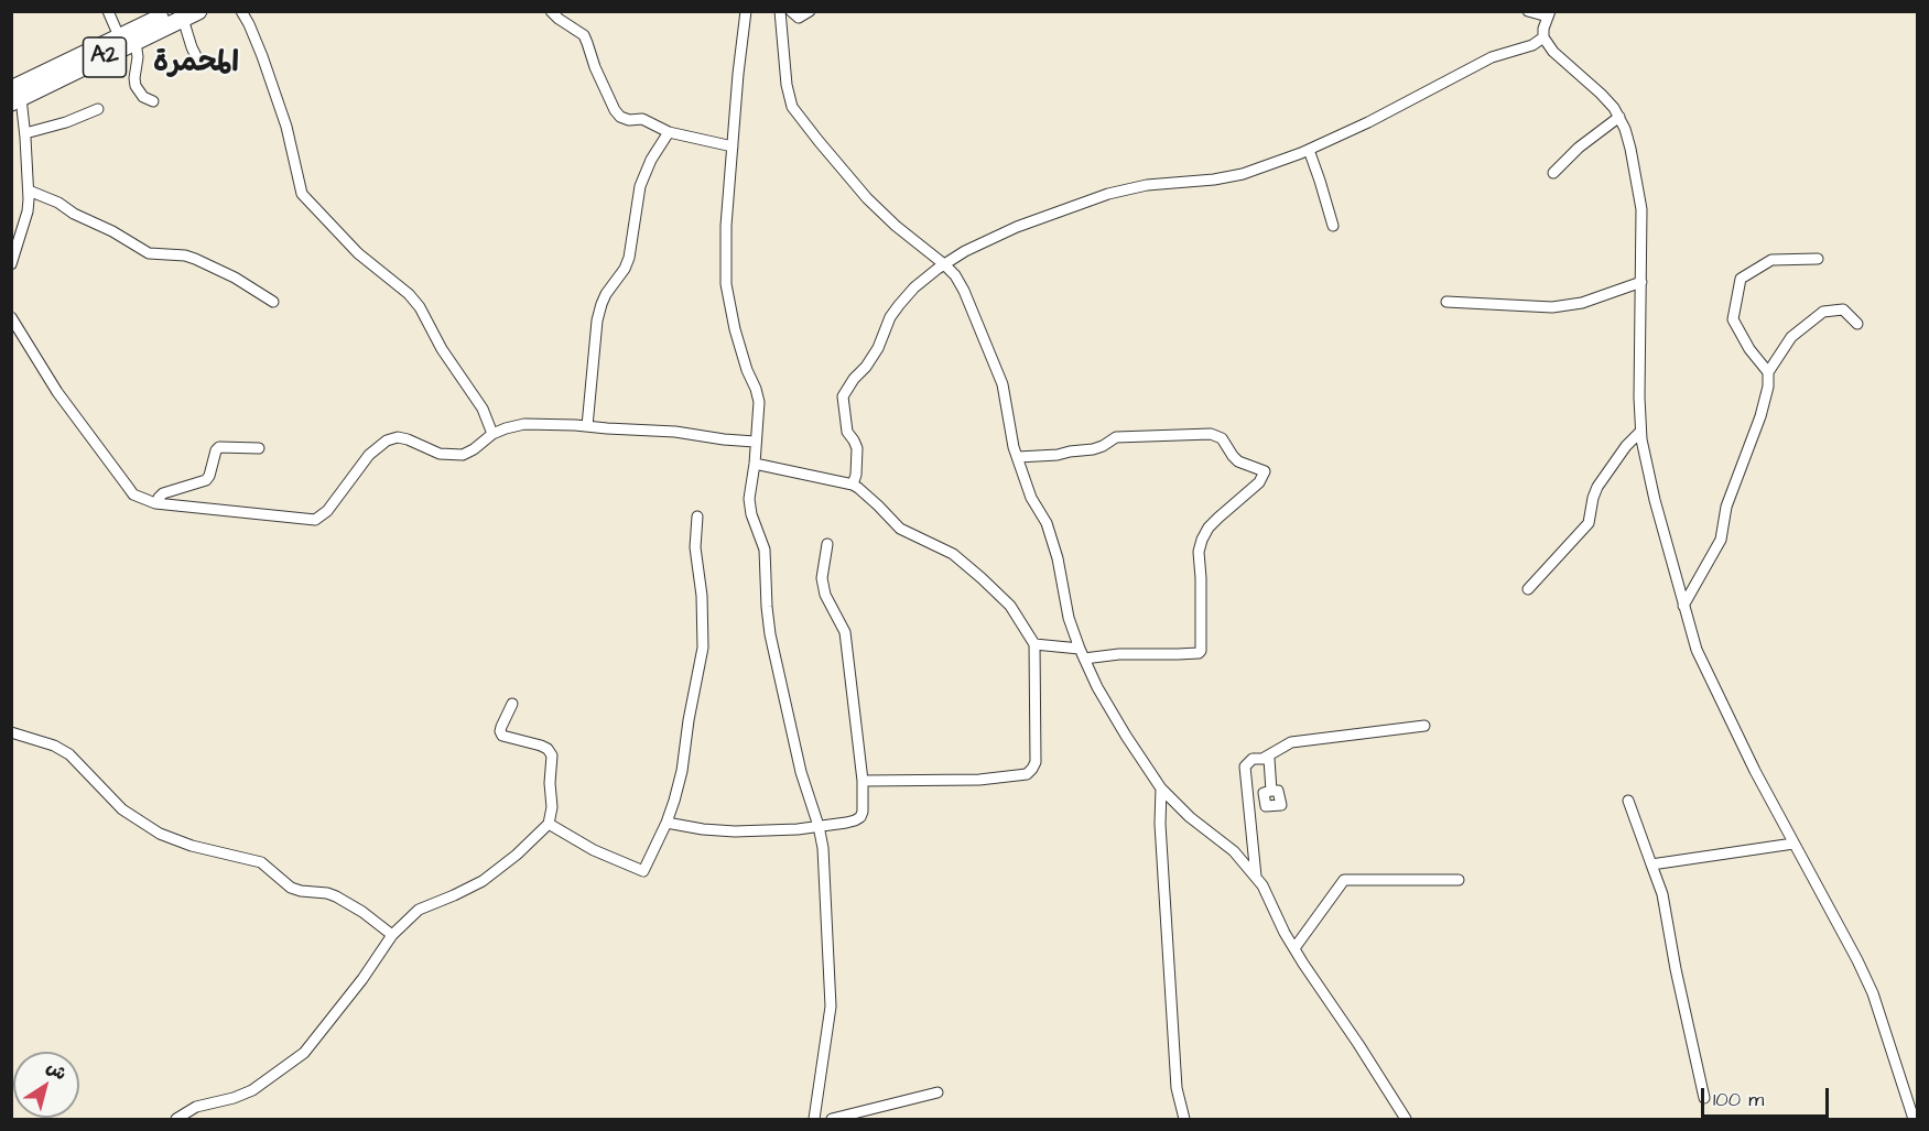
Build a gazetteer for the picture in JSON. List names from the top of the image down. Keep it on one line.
{"streets":{"highway":["A2"]},"districts":["المحمرة"],"scale_bar":"100 m","north":"top right"}
